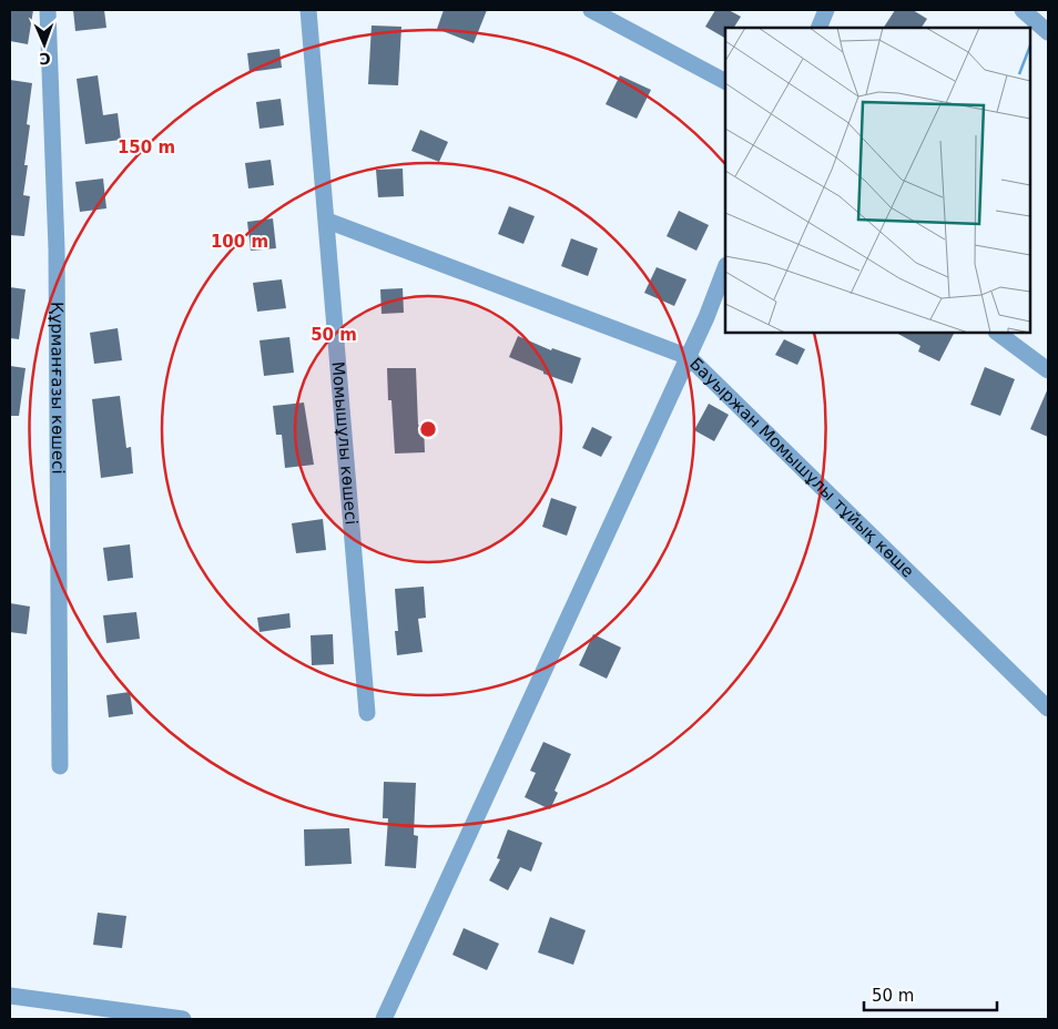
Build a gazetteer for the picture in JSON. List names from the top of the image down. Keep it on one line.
{"streets":{"street":["Құрманғазы көшесі","Момышұлы көшесі","Бауыржан Момышұлы тұйық көше"]},"crossings":[["Момышұлы көшесі","Бауыржан Момышұлы тұйық көше"]],"scale_bar":"50 m","north":"bottom","rings":["150 m","100 m","50 m"]}
